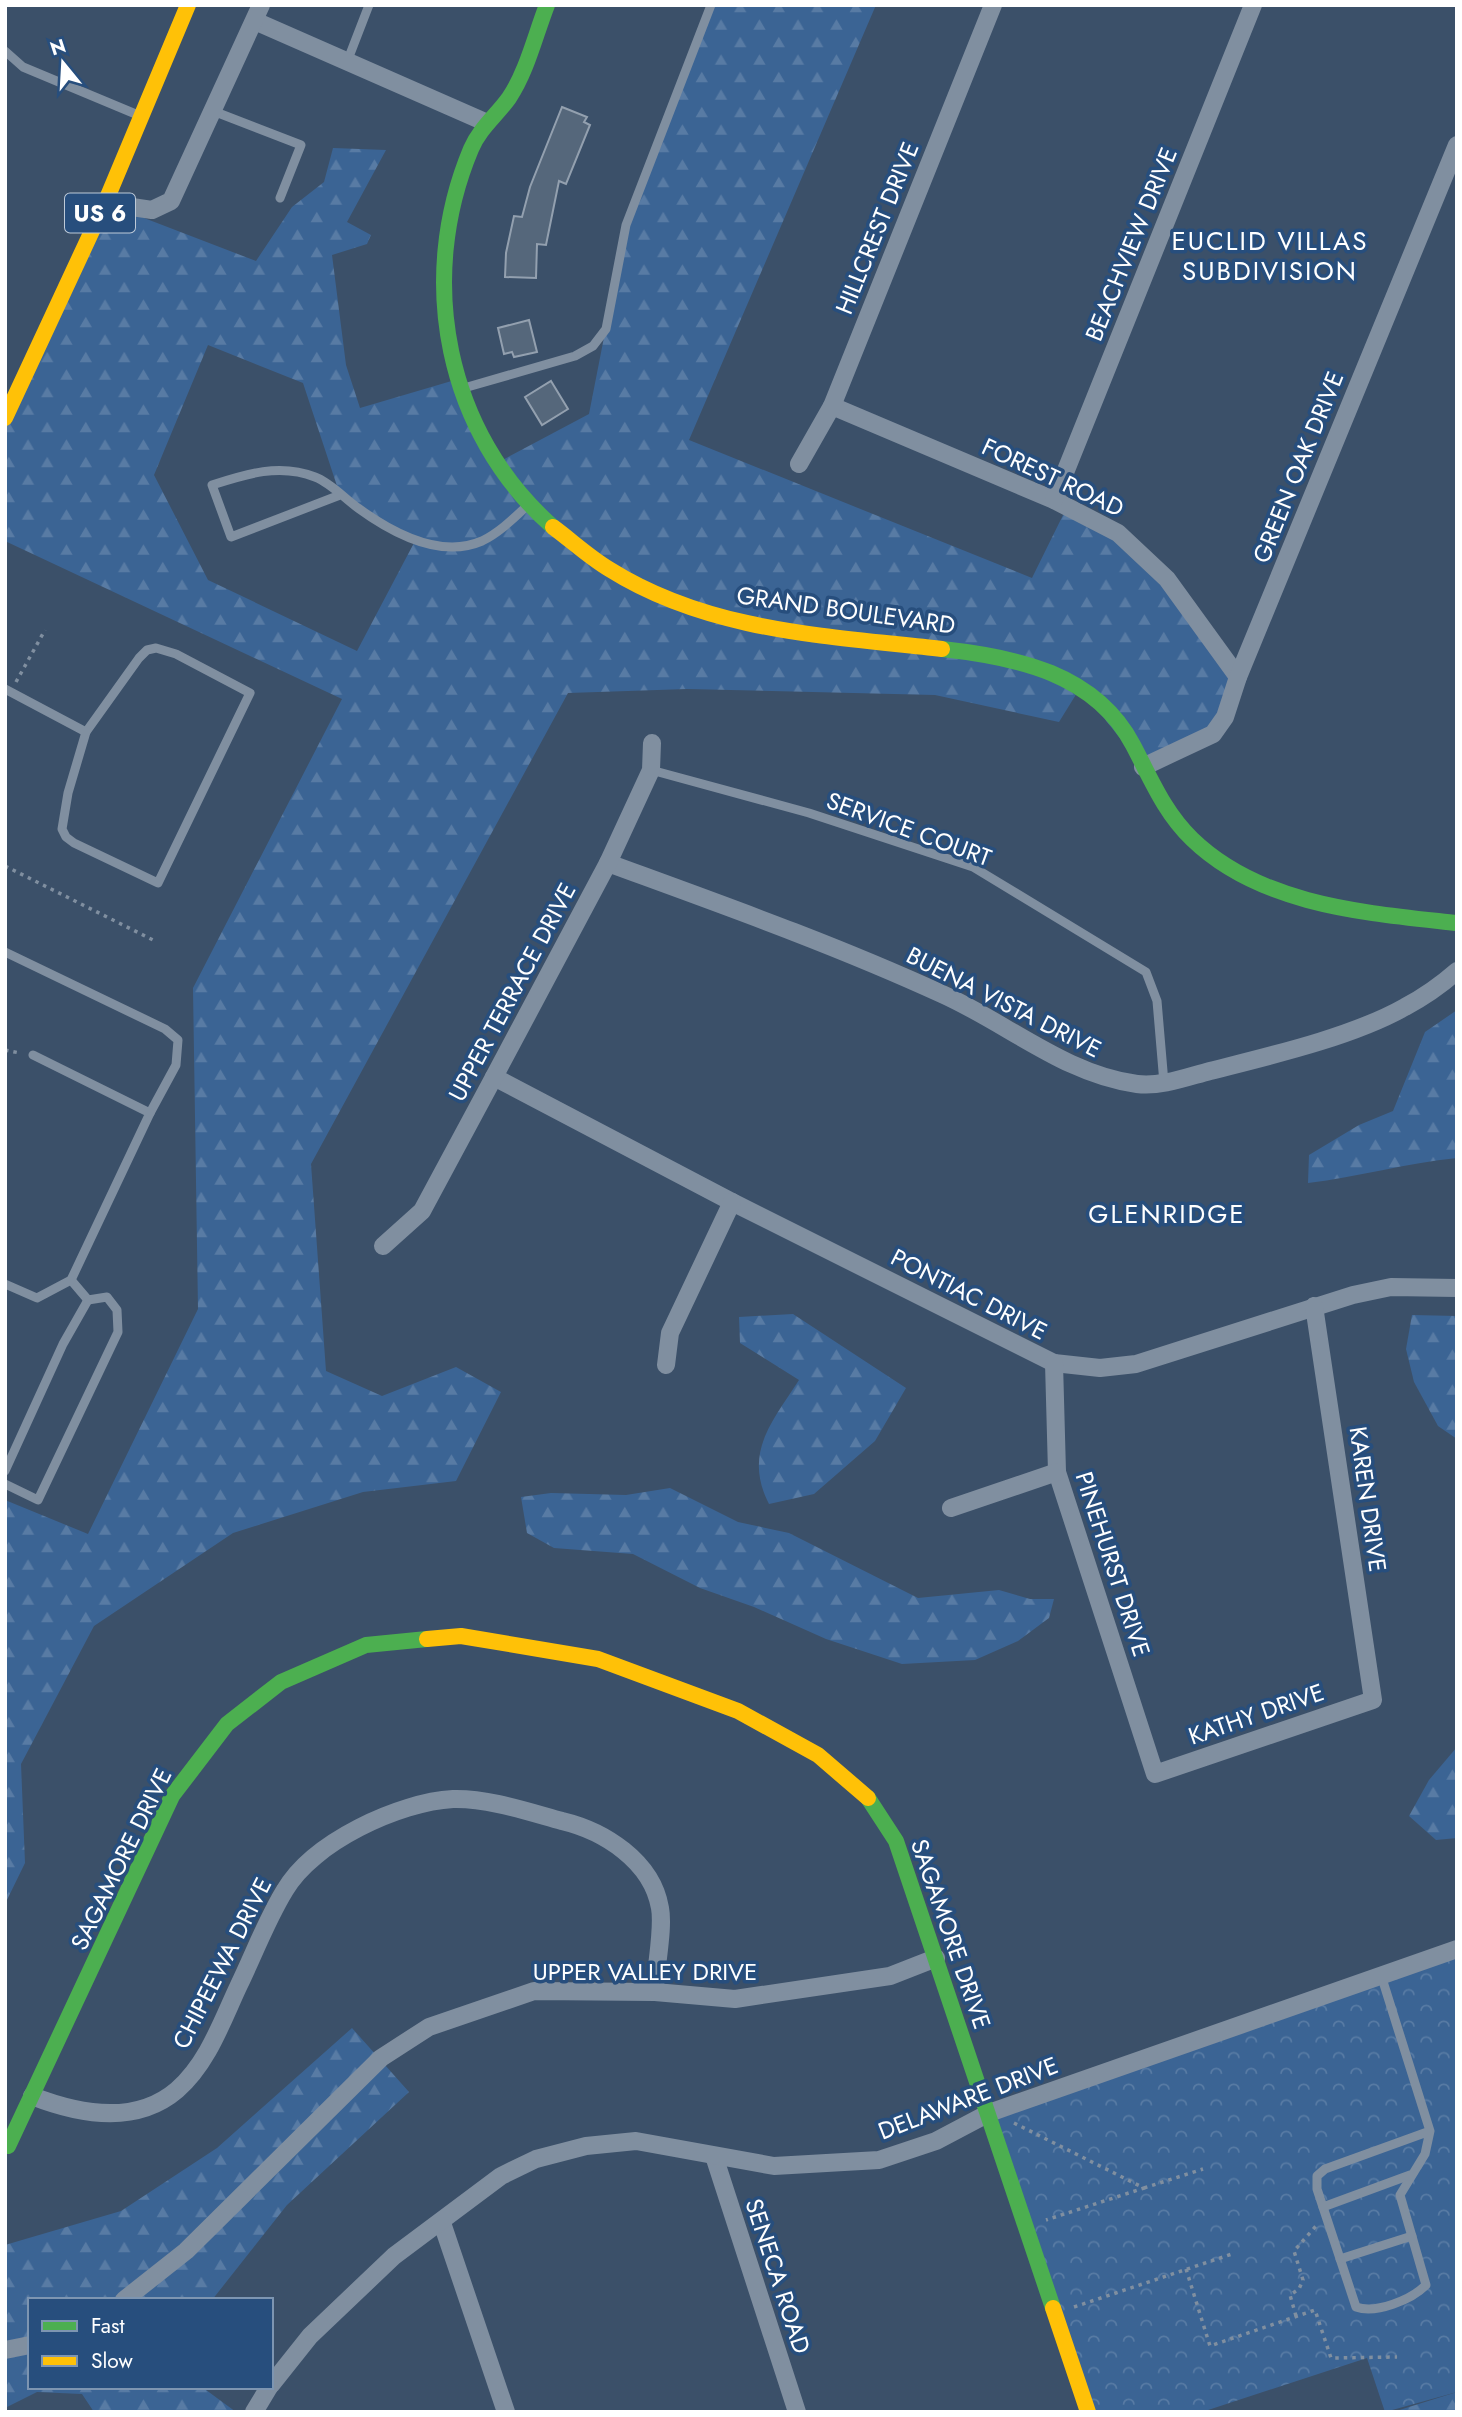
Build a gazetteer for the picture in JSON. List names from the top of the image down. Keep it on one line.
{"streets":{"street":["US 6","HILLCREST DRIVE","BEACHVIEW DRIVE","GREEN OAK DRIVE","FOREST ROAD","GRAND BOULEVARD","UPPER TERRACE DRIVE","BUENA VISTA DRIVE","PONTIAC DRIVE","KAREN DRIVE","PINEHURST DRIVE","KATHY DRIVE","SAGAMORE DRIVE","CHIPEEWA DRIVE","UPPER VALLEY DRIVE","DELAWARE DRIVE","SENECA ROAD"],"lane":["SERVICE COURT"]},"crossings":[["HILLCREST DRIVE","FOREST ROAD"],["BEACHVIEW DRIVE","FOREST ROAD"],["GREEN OAK DRIVE","FOREST ROAD"],["GREEN OAK DRIVE","GRAND BOULEVARD"],["SERVICE COURT","UPPER TERRACE DRIVE"],["SERVICE COURT","BUENA VISTA DRIVE"],["UPPER TERRACE DRIVE","BUENA VISTA DRIVE"],["UPPER TERRACE DRIVE","PONTIAC DRIVE"],["PONTIAC DRIVE","KAREN DRIVE"],["PONTIAC DRIVE","PINEHURST DRIVE"],["KAREN DRIVE","KATHY DRIVE"],["PINEHURST DRIVE","KATHY DRIVE"],["SAGAMORE DRIVE","CHIPEEWA DRIVE"],["SAGAMORE DRIVE","UPPER VALLEY DRIVE"],["SAGAMORE DRIVE","DELAWARE DRIVE"],["CHIPEEWA DRIVE","UPPER VALLEY DRIVE"],["DELAWARE DRIVE","SENECA ROAD"]],"districts":["EUCLID VILLAS SUBDIVISION","GLENRIDGE"],"legend":["Fast","Slow"],"north":"top"}
